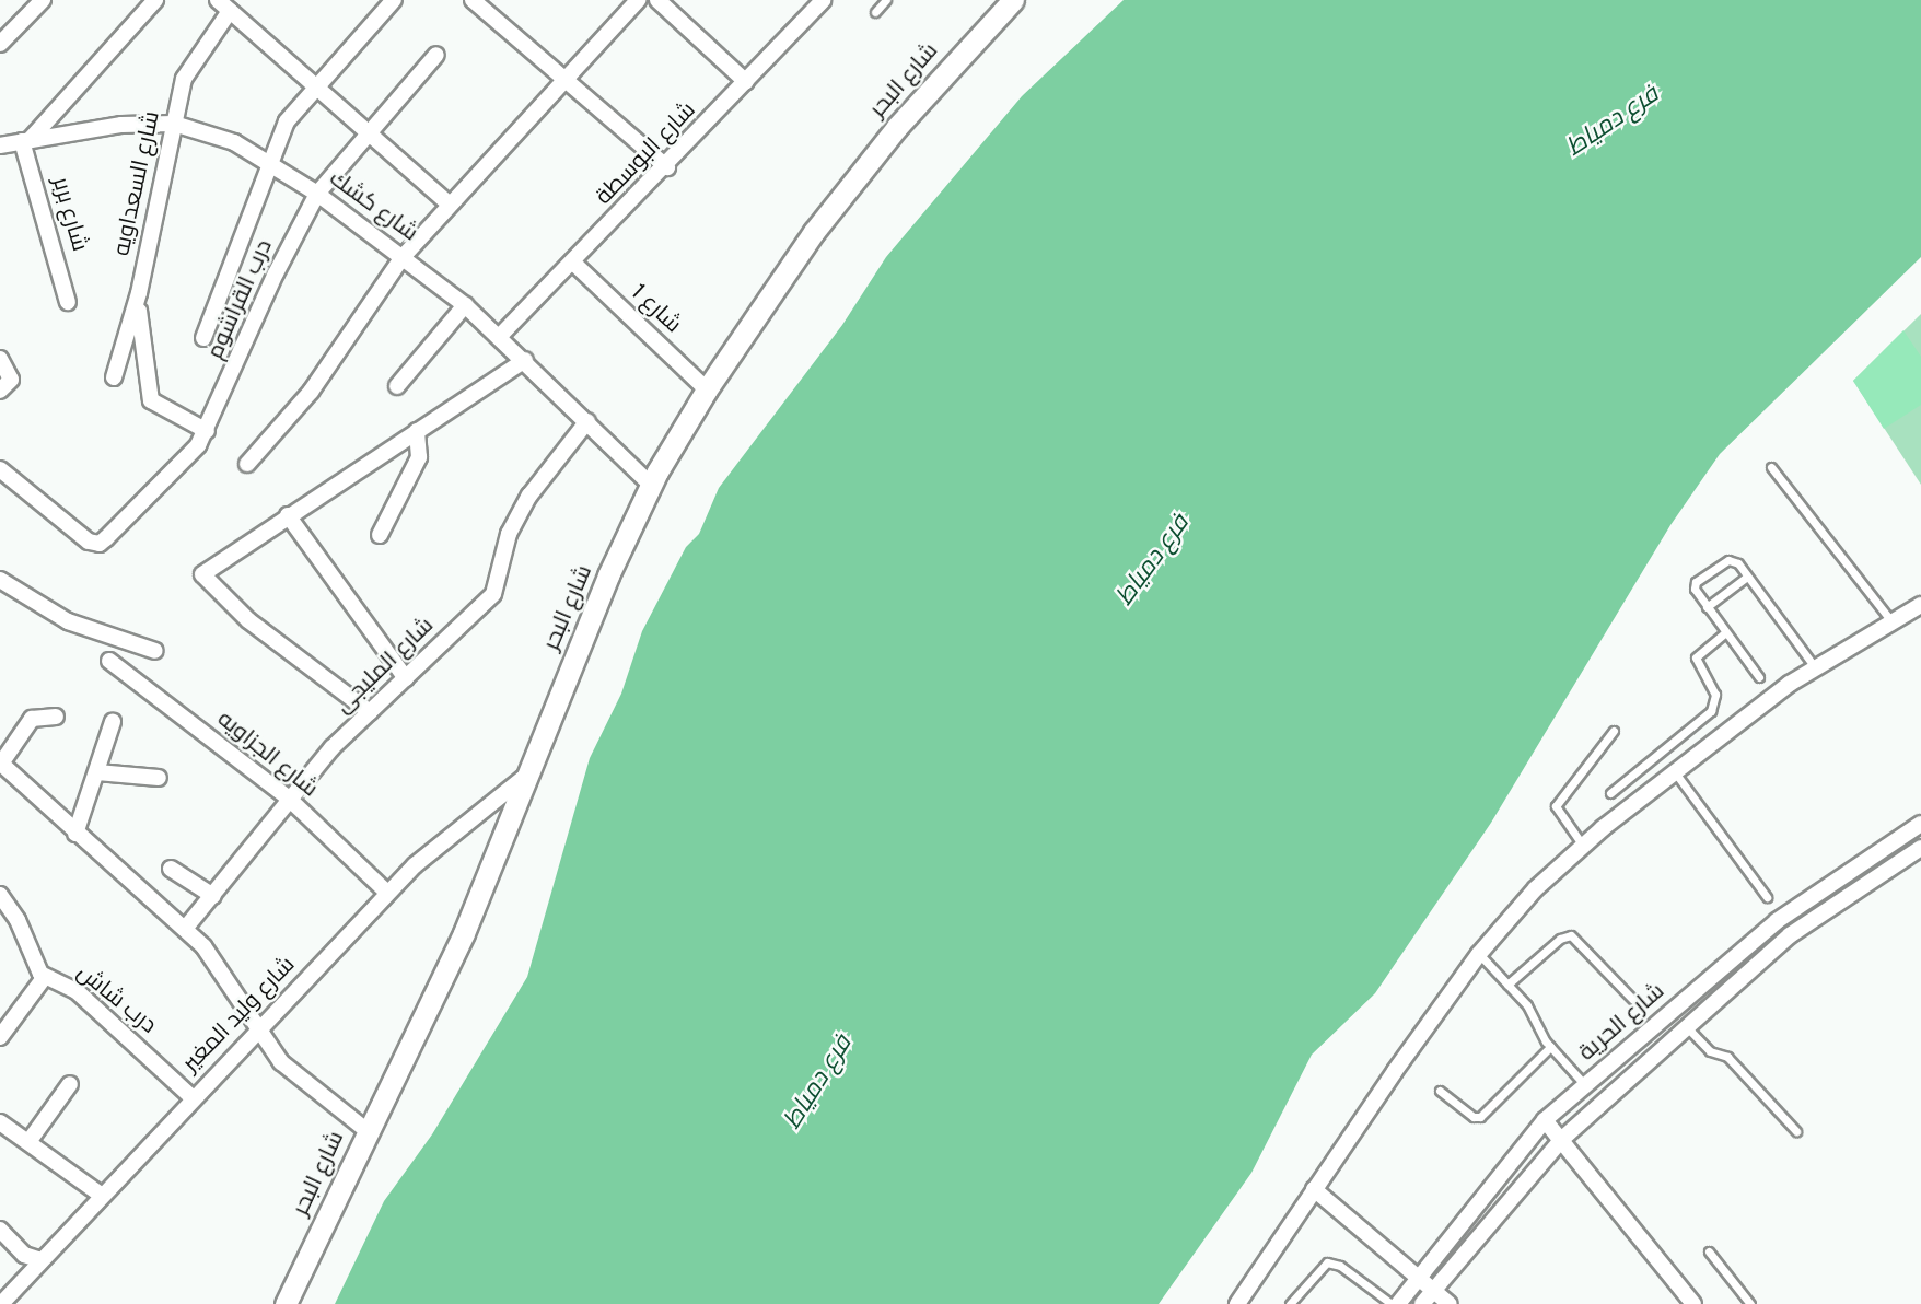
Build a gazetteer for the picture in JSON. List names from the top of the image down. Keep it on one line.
{"streets":{"street":["شارع البحر","شارع البوسطة","شارع السعداويه","شارع كشك","شارع بربر","درب القراشوم","شارع 1","شارع المليجى","شارع الجزاويه","درب شاش","شارع وليد المغير","شارع الحرية"]},"crossings":[["شارع البحر","شارع كشك"],["شارع البحر","شارع 1"],["شارع البحر","شارع وليد المغير"],["شارع البوسطة","شارع كشك"],["شارع البوسطة","شارع 1"],["شارع السعداويه","شارع كشك"],["شارع كشك","شارع بربر"],["شارع كشك","درب القراشوم"],["شارع كشك","شارع المليجى"],["شارع المليجى","شارع الجزاويه"],["شارع الجزاويه","شارع وليد المغير"],["درب شاش","شارع وليد المغير"]],"water":["فرع دمياط"]}
